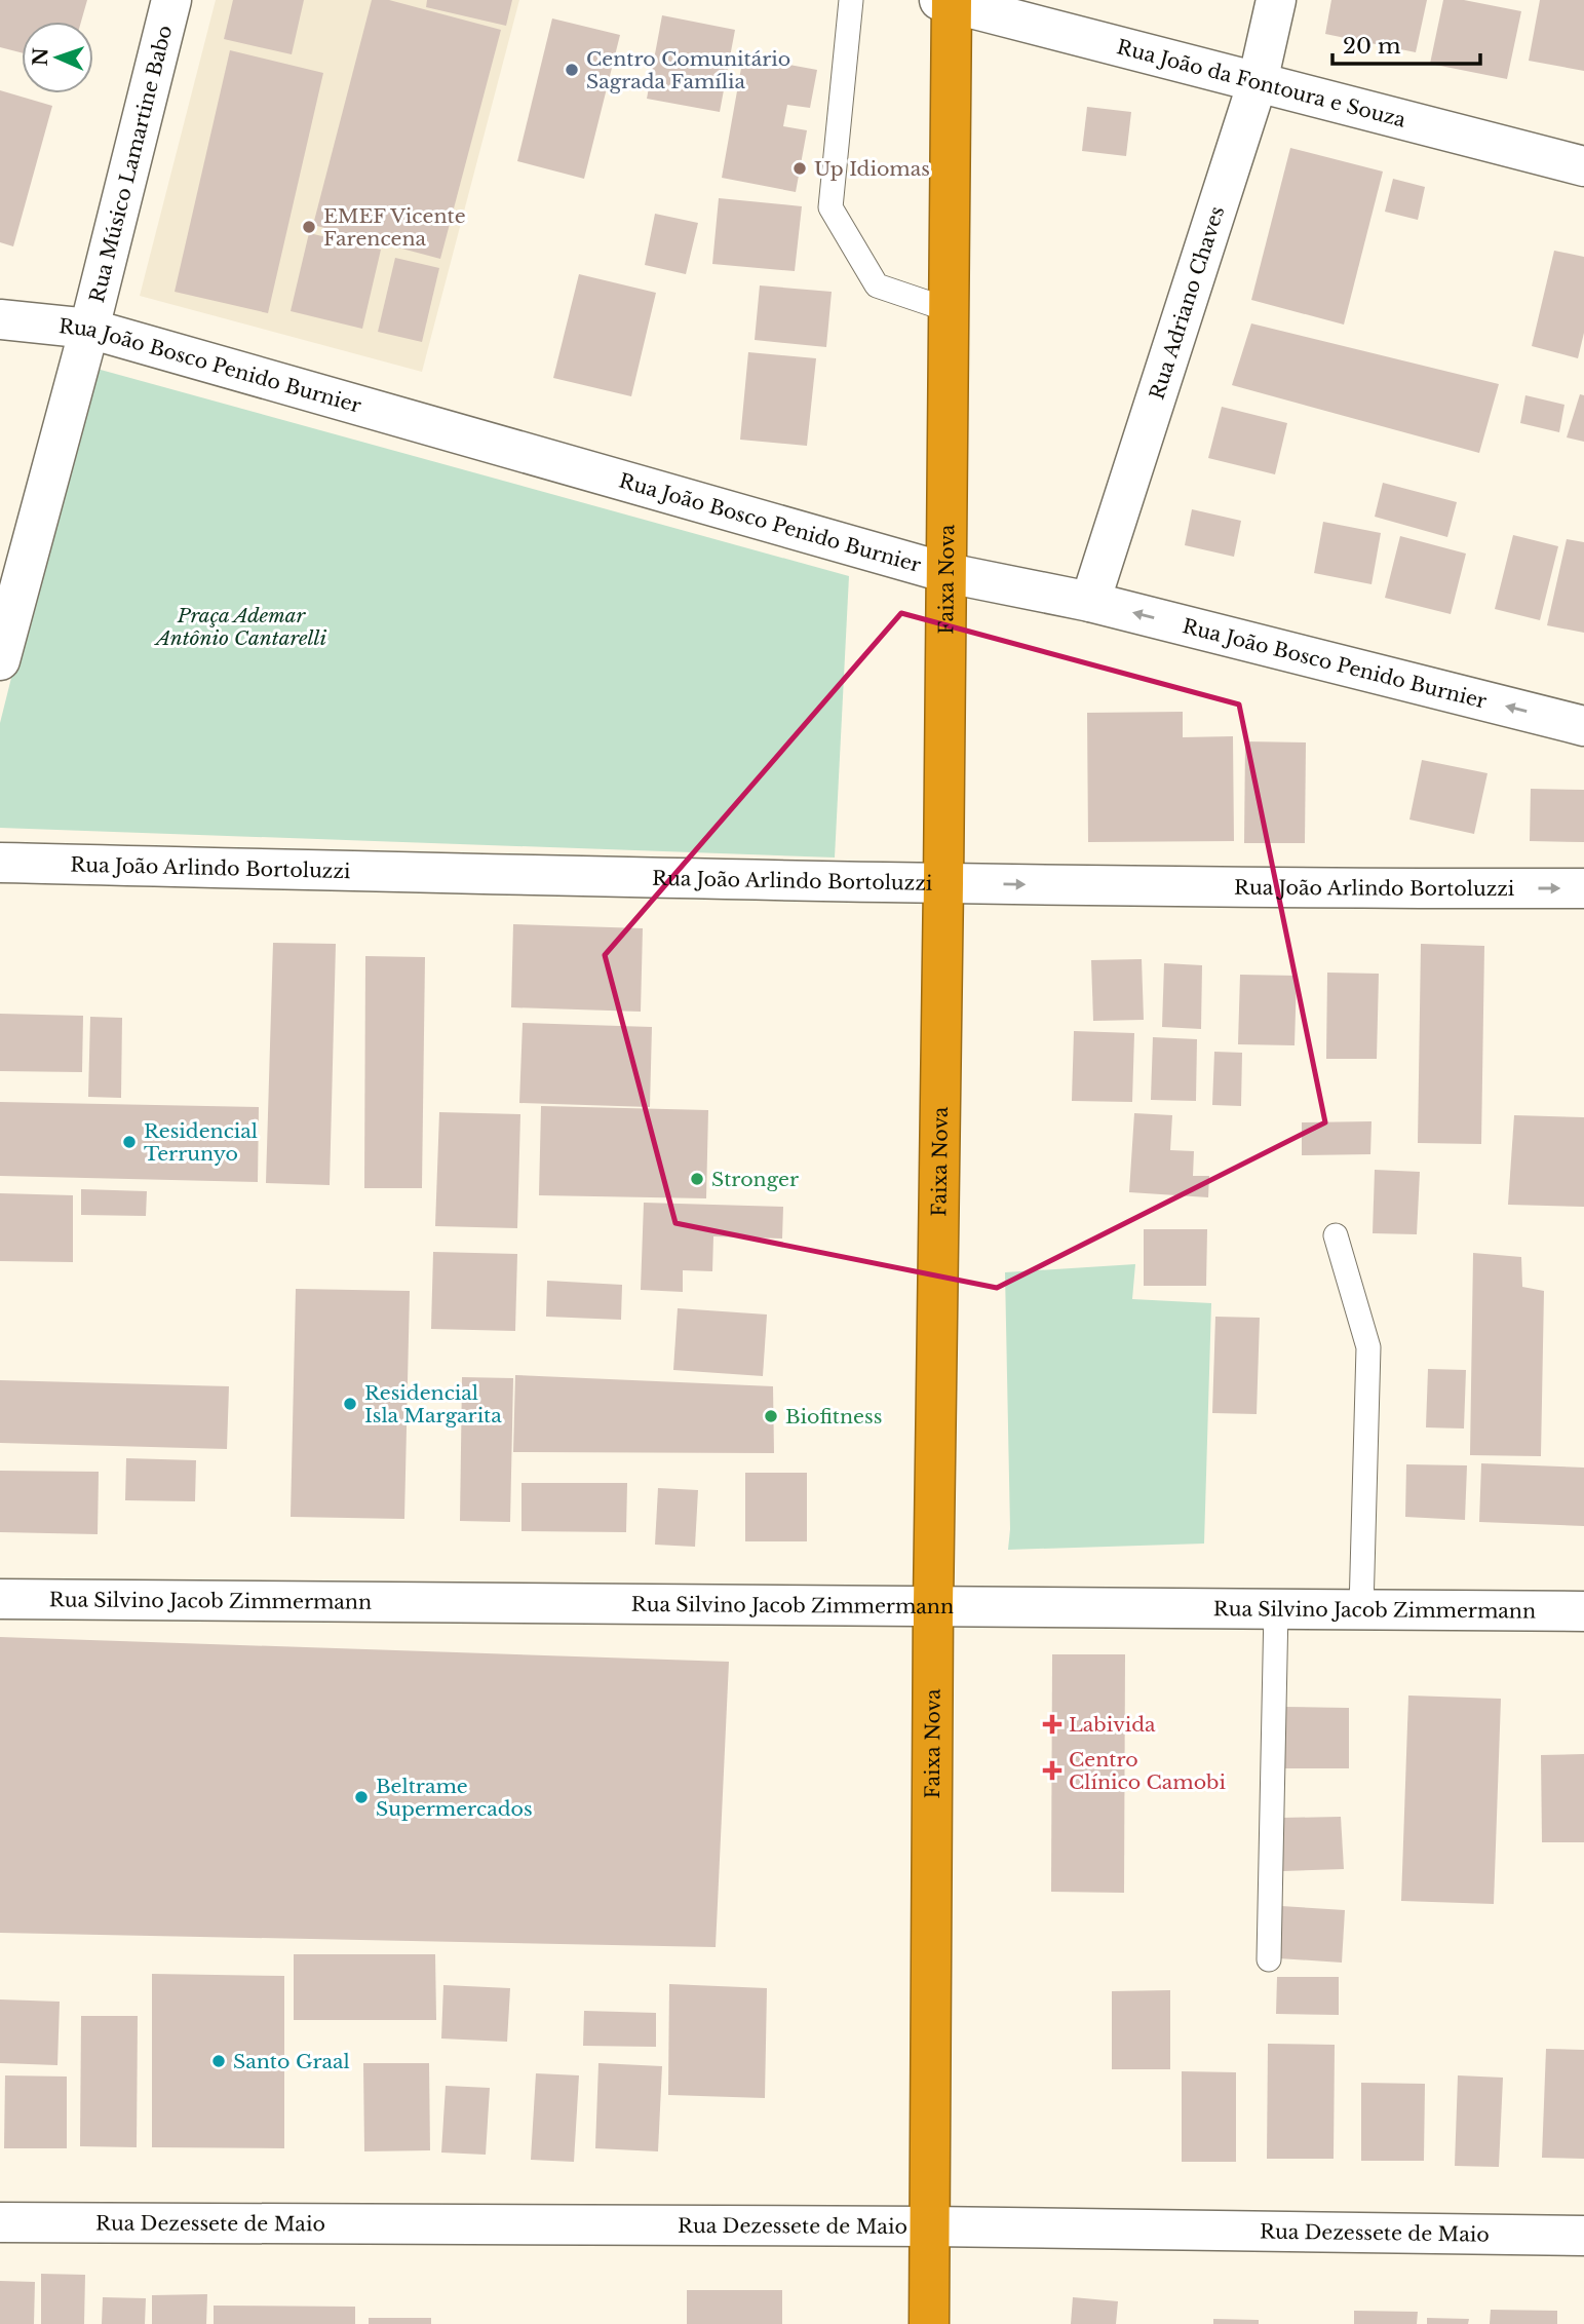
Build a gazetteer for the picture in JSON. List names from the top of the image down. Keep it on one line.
{"streets":{"highway":["Faixa Nova"],"street":["Rua João da Fontoura e Souza","Rua Músico Lamartine Babo","Rua Adriano Chaves","Rua João Bosco Penido Burnier","Rua João Arlindo Bortoluzzi","Rua Silvino Jacob Zimmermann","Rua Dezessete de Maio"]},"crossings":[["Rua João da Fontoura e Souza","Rua Adriano Chaves"],["Rua João da Fontoura e Souza","Faixa Nova"],["Rua Músico Lamartine Babo","Rua João Bosco Penido Burnier"],["Rua Adriano Chaves","Rua João Bosco Penido Burnier"],["Rua João Bosco Penido Burnier","Faixa Nova"],["Faixa Nova","Rua João Arlindo Bortoluzzi"],["Faixa Nova","Rua Silvino Jacob Zimmermann"],["Faixa Nova","Rua Dezessete de Maio"]],"one_way":["Rua João Arlindo Bortoluzzi"],"parks":["Praça Ademar Antônio Cantarelli"],"places":{"other":["Centro Comunitário Sagrada Família","Up Idiomas","EMEF Vicente Farencena","Residencial Terrunyo","Stronger","Residencial Isla Margarita","Biofitness","Beltrame Supermercados","Santo Graal"],"health":["Labivida","Centro Clínico Camobi"]},"scale_bar":"20 m","north":"left"}
